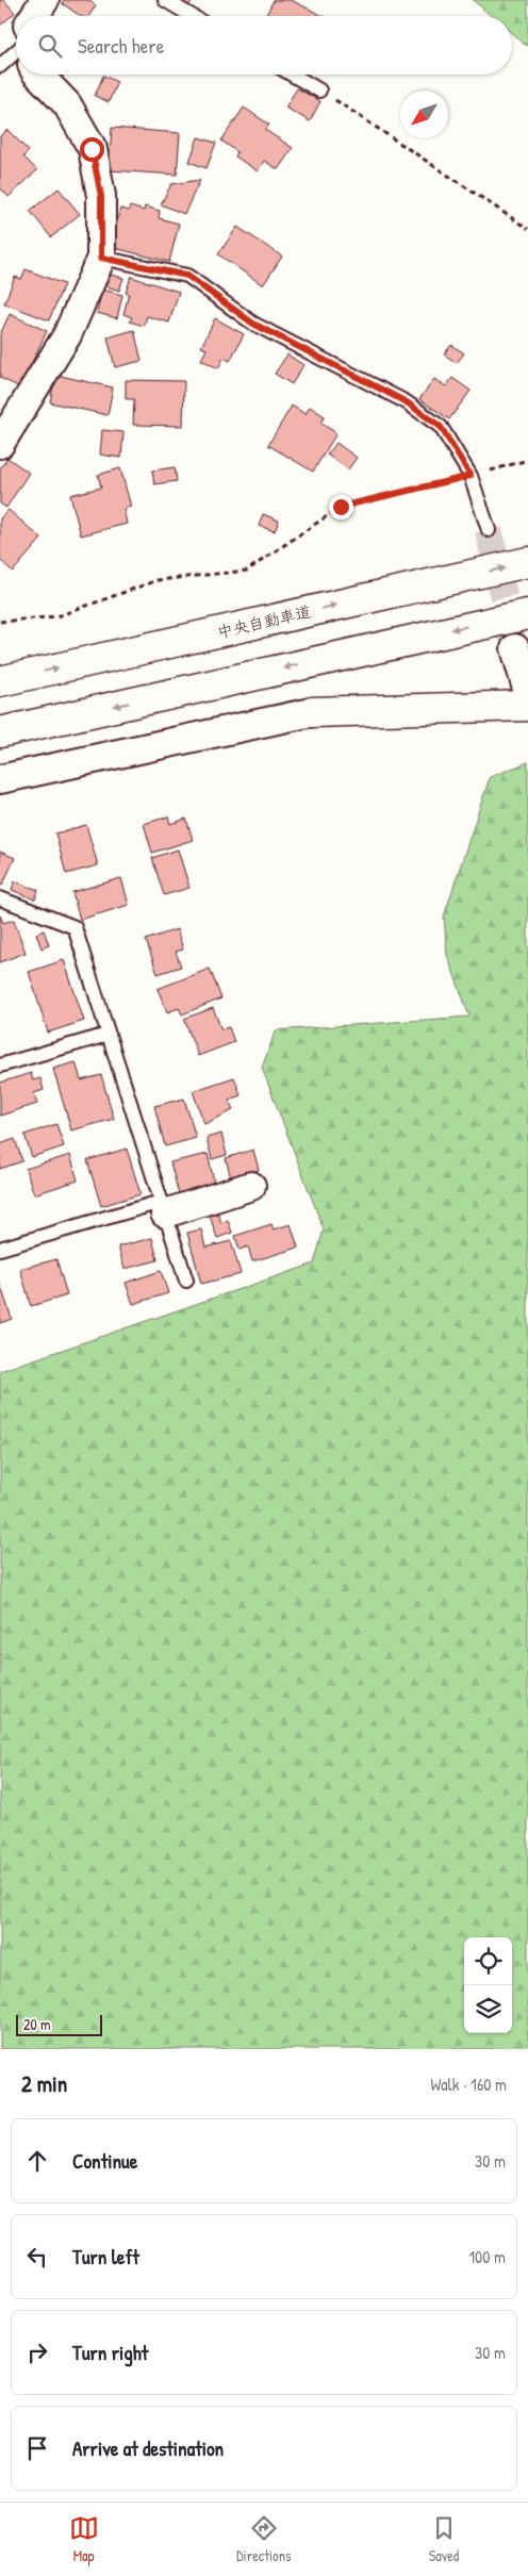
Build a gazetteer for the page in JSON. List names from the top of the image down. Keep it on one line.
{"streets":{"main road":["中央自動車道"]},"scale_bar":"20 m","north":"bottom left","page":{"search":"Search here","scale":"20 m","heading":["2 min","Walk · 160 m"],"list":[["Continue","30 m"],["Turn left","100 m"],["Turn right","30 m"],"Arrive at destination"],"nav":["Map","Directions","Saved"]}}
